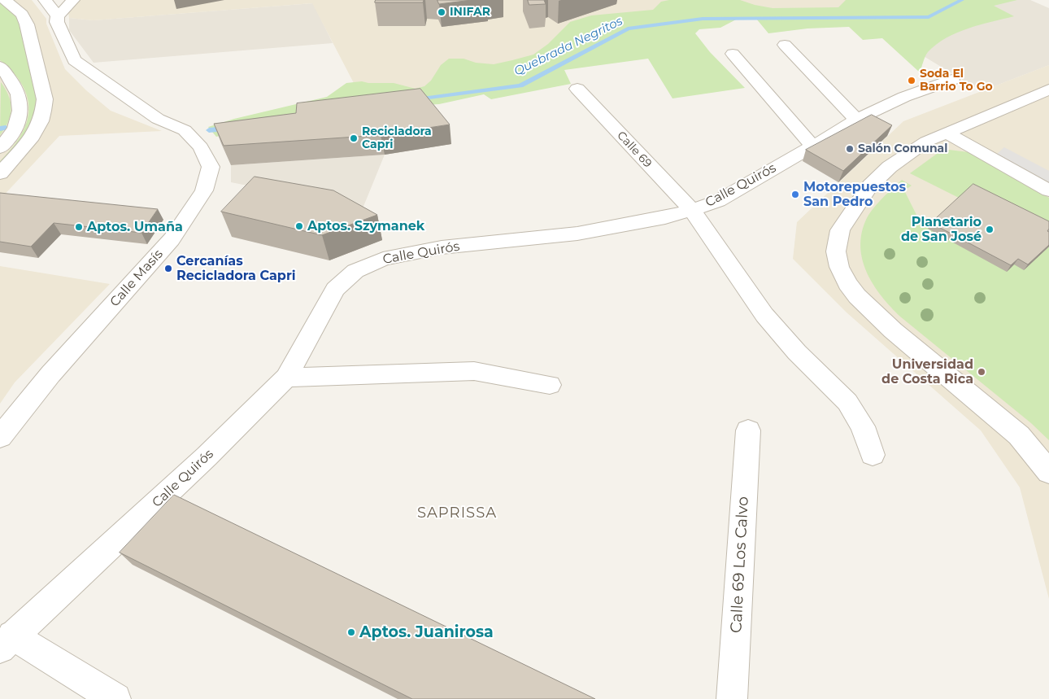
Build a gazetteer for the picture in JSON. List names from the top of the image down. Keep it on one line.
{"streets":{"street":["Calle 69","Calle Quirós","Calle Masís","Calle 69 Los Calvo"]},"crossings":[["Calle 69","Calle Quirós"]],"districts":["SAPRISSA"],"water":["Quebrada Negritos"],"places":["INIFAR","Soda El Barrio To Go","Recicladora Capri","Salón Comunal","Motorepuestos San Pedro","Aptos. Szymanek","Aptos. Umaña","Planetario de San José","Cercanías Recicladora Capri","Universidad de Costa Rica","Aptos. Juanirosa"]}
